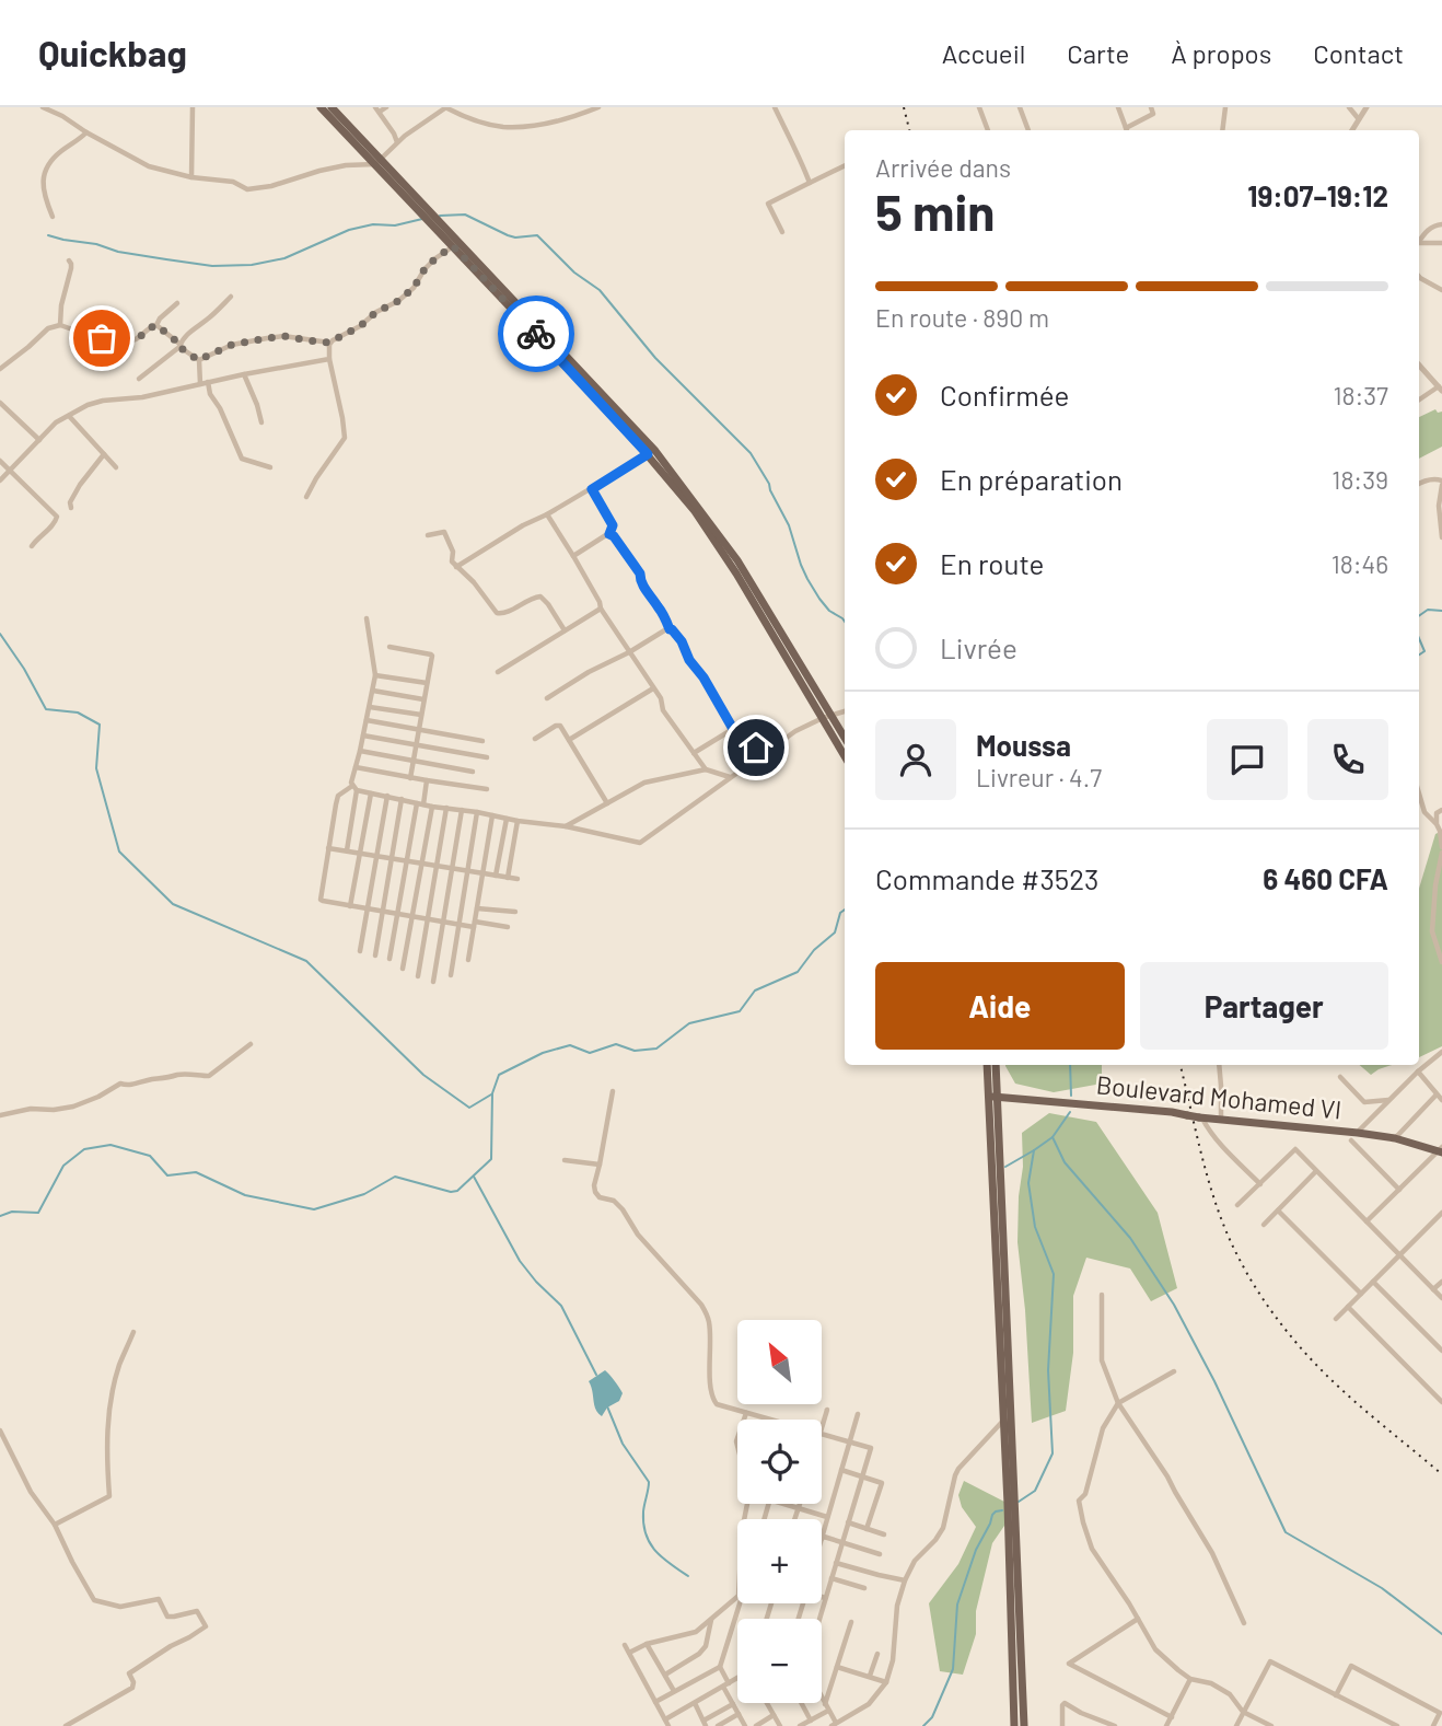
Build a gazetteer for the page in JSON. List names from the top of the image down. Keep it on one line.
{"streets":{"main road":["Boulevard Mohamed VI"]},"north":"top left","page":{"header":"Quickbag","nav":["Accueil","Carte","À propos","Contact"],"heading":["5 min","Arrivée dans","19:07–19:12"],"panel":["Moussa","Livreur · 4.7","Commande #3523","6 460 CFA"],"bar":"En route · 890 m","list":[["Confirmée","18:37"],["En préparation","18:39"],["En route","18:46"],"Livrée"],"buttons":["Aide","Partager"],"map_buttons":["+","−"]}}
